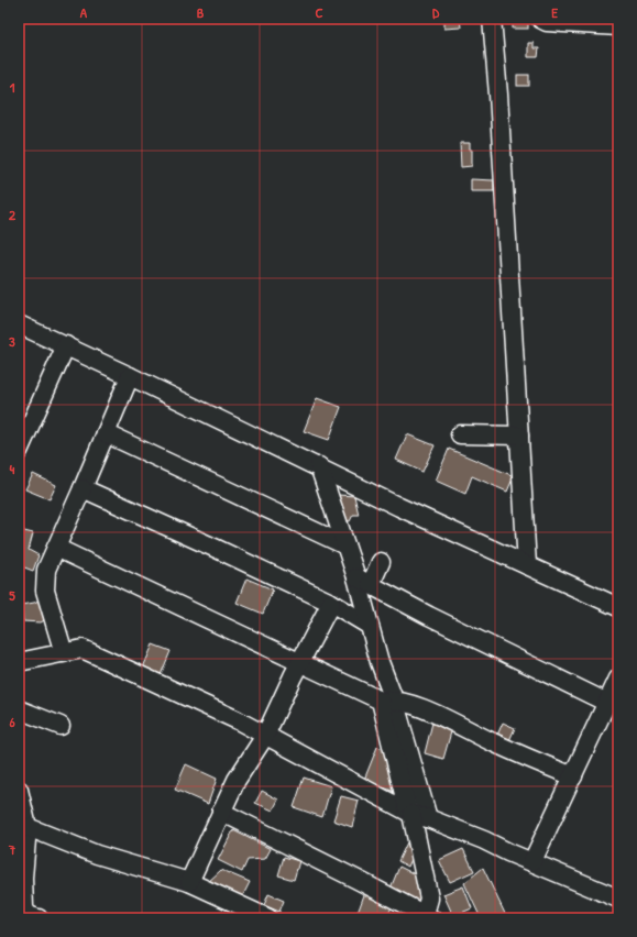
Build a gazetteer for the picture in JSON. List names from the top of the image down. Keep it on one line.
{"grid":{"columns":["A","B","C","D","E"],"rows":["1","2","3","4","5","6","7"]}}
